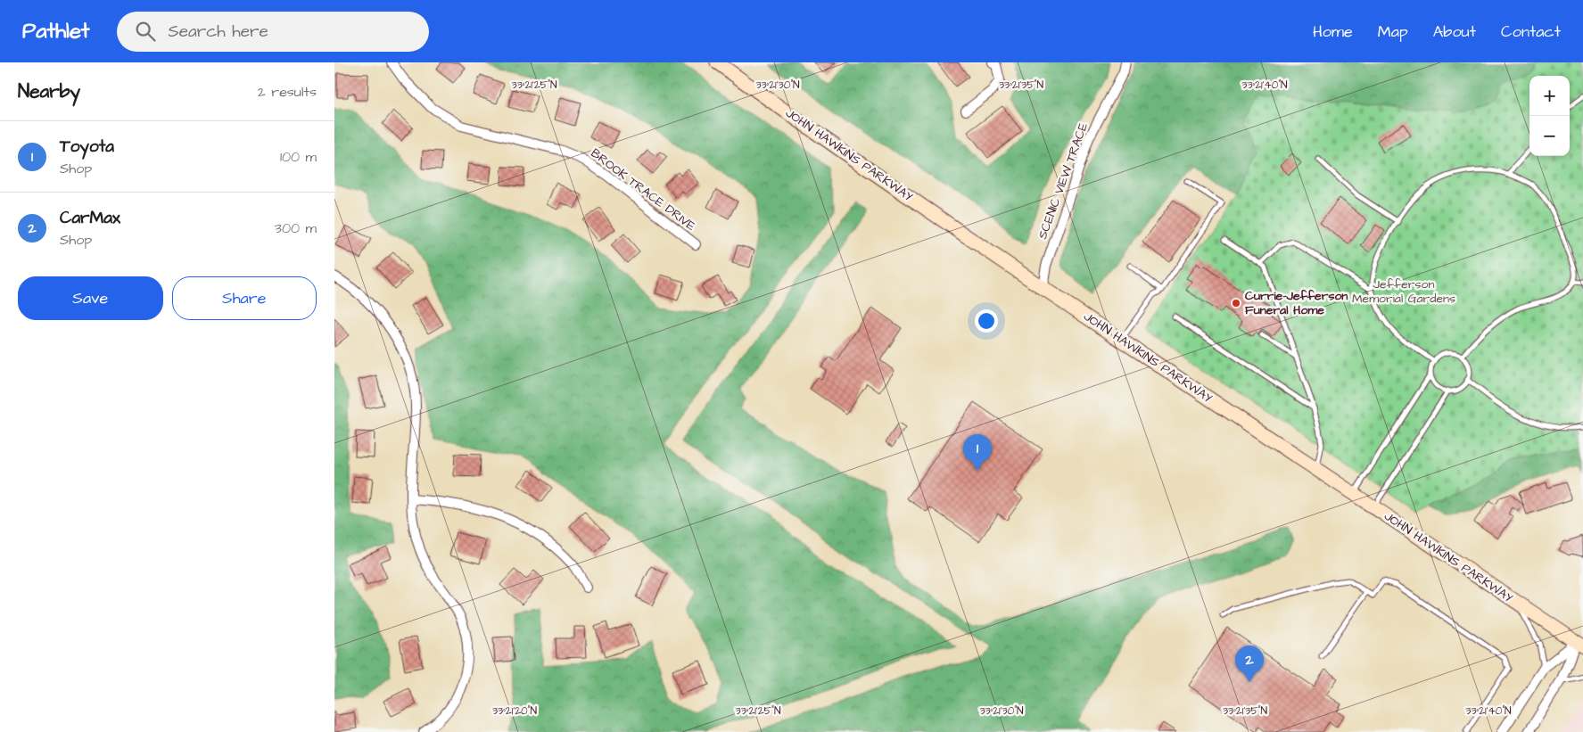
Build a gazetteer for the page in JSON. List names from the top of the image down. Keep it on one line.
{"streets":{"main road":["JOHN HAWKINS PARKWAY"],"street":["SCENIC VIEW TRACE","BROOK TRACE DRIVE"]},"crossings":[["JOHN HAWKINS PARKWAY","SCENIC VIEW TRACE"]],"parks":["Jefferson Memorial Gardens"],"places":["Currie-Jefferson Funeral Home"],"page":{"header":"Pathlet","search":"Search here","nav":["Home","Map","About","Contact"],"heading":["Nearby","2 results"],"map_buttons":["+","−"],"list":[{"mark":"1","name":"Toyota","note":"Shop","value":"100 m"},{"mark":"2","name":"CarMax","note":"Shop","value":"300 m"}],"buttons":["Save","Share"],"pins":["1","2"]},"coordinates":["33°21'25\"N","33°21'30\"N","33°21'35\"N","33°21'40\"N","33°21'20\"N"]}
